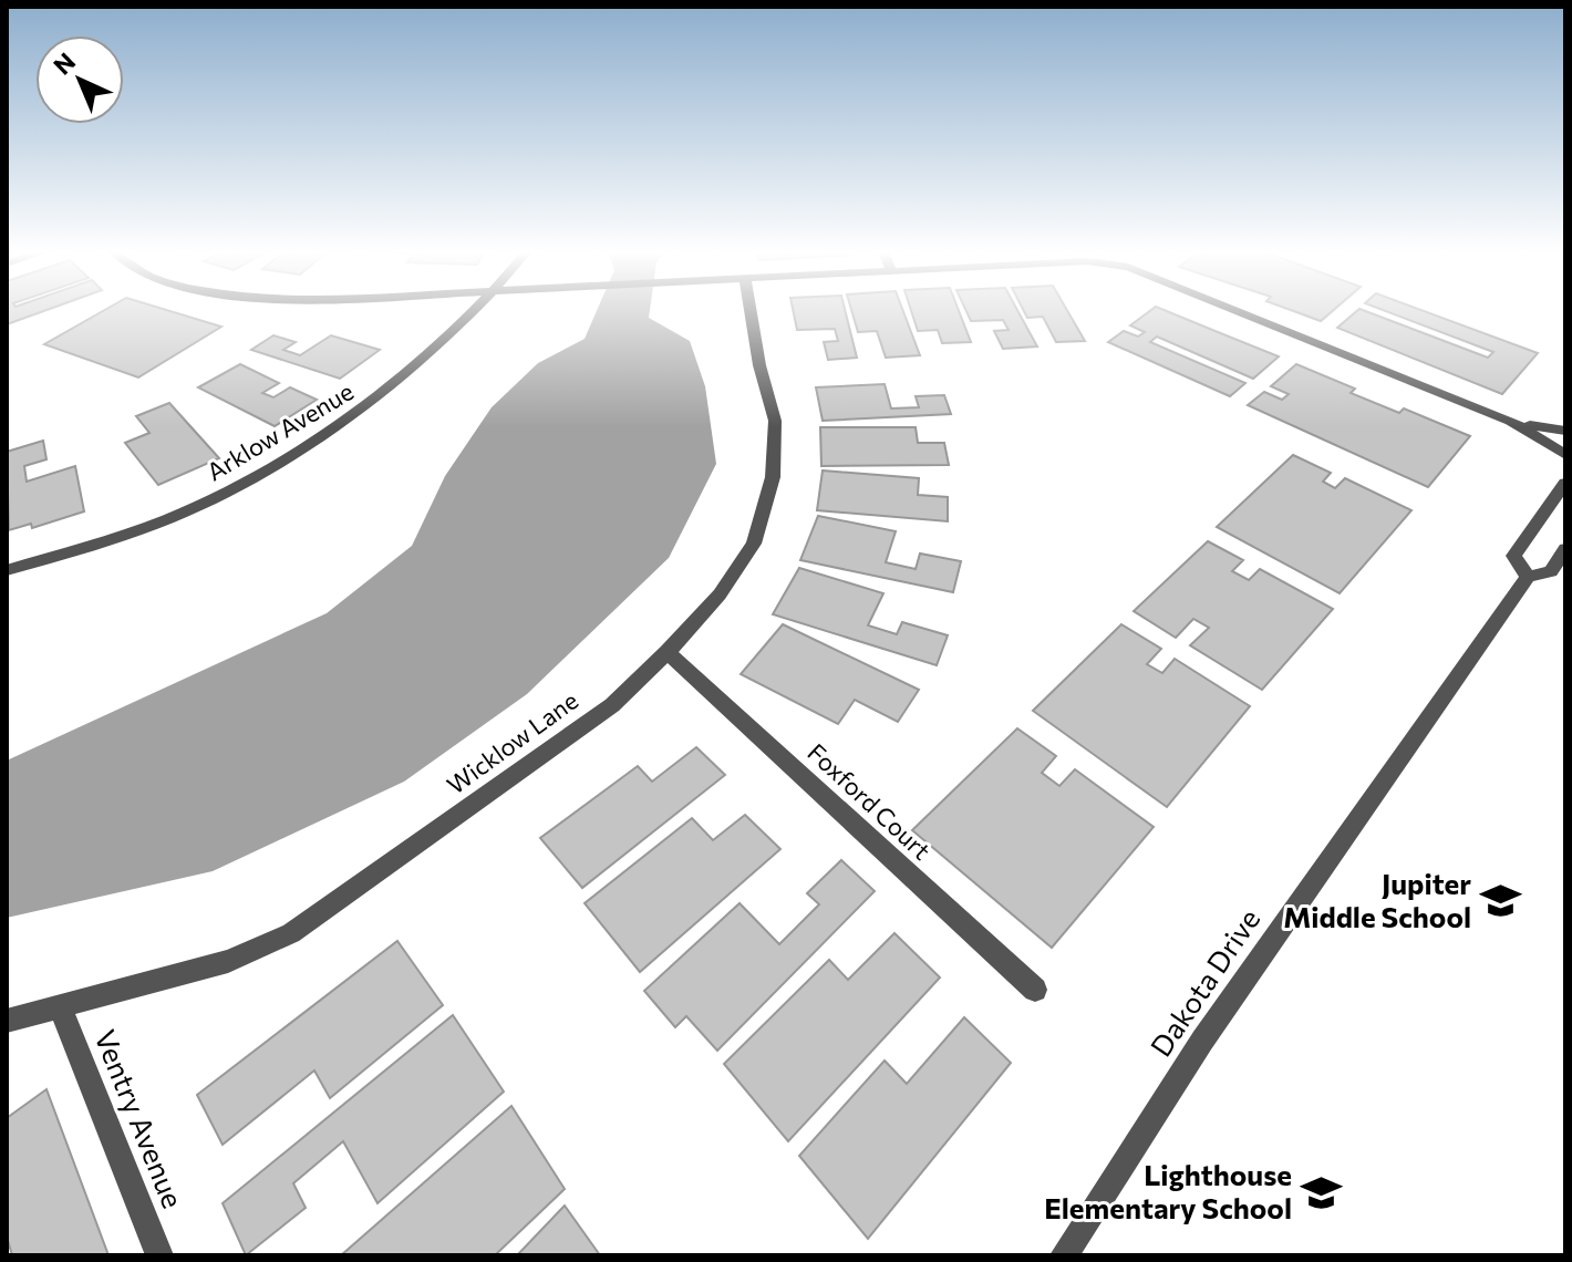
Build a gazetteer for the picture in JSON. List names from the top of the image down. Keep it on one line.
{"streets":{"street":["Arklow Avenue","Wicklow Lane","Foxford Court","Dakota Drive","Ventry Avenue"]},"crossings":[["Wicklow Lane","Foxford Court"],["Wicklow Lane","Ventry Avenue"]],"places":{"school or university":["Jupiter Middle School","Lighthouse Elementary School"]},"north":"top left"}
